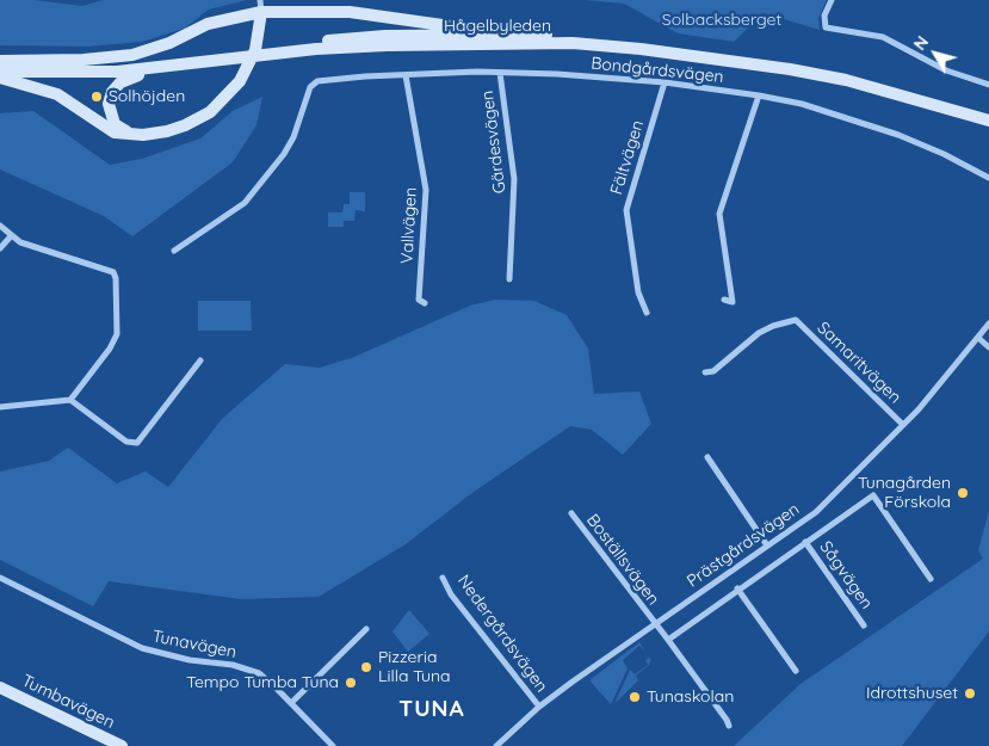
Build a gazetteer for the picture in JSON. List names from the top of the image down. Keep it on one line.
{"streets":{"main road":["Hågelbyleden","Tumbavägen"],"street":["Bondgårdsvägen","Gärdesvägen","Fältvägen","Vallvägen","Samaritvägen","Prästgårdsvägen","Boställsvägen","Sågvägen","Nedergårdsvägen","Tunavägen"]},"crossings":[["Bondgårdsvägen","Gärdesvägen"],["Bondgårdsvägen","Fältvägen"],["Bondgårdsvägen","Vallvägen"],["Samaritvägen","Prästgårdsvägen"],["Prästgårdsvägen","Boställsvägen"],["Prästgårdsvägen","Nedergårdsvägen"]],"districts":["TUNA"],"parks":["Solbacksberget"],"places":["Solhöjden","Tunagården Förskola","Pizzeria Lilla Tuna","Tempo Tumba Tuna","Idrottshuset","Tunaskolan"],"north":"top left"}
